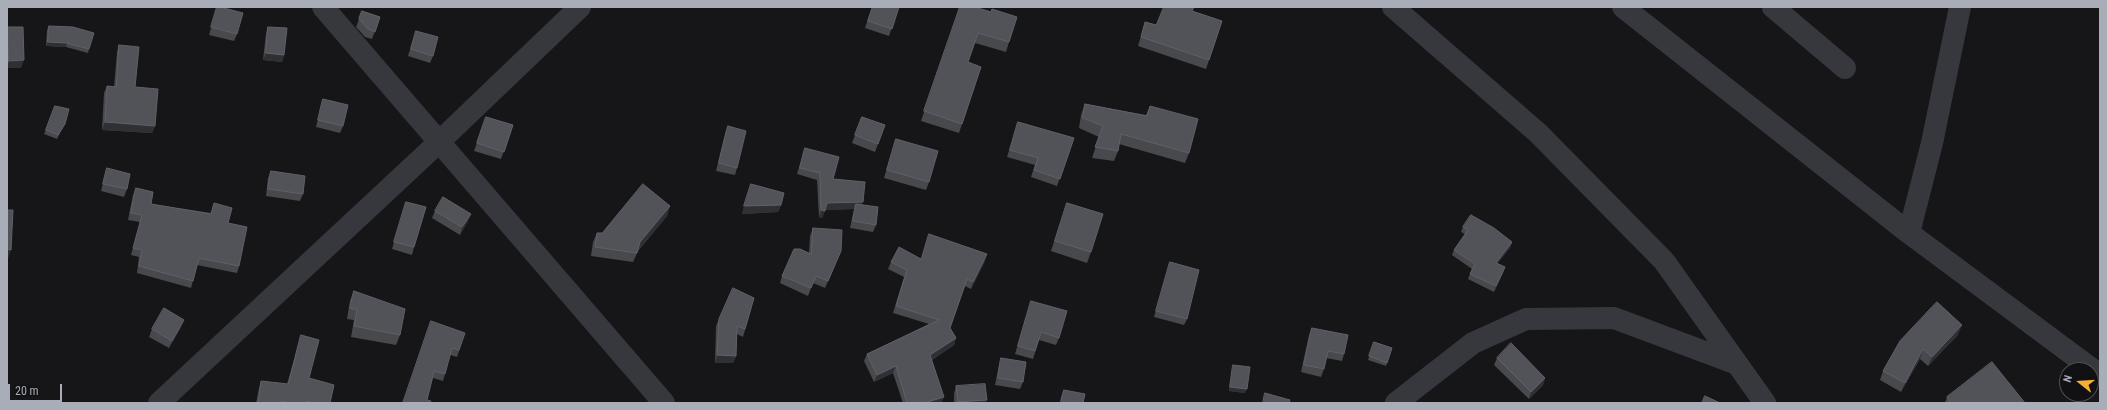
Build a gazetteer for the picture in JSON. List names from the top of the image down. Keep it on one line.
{"scale_bar":"20 m","north":"left"}
